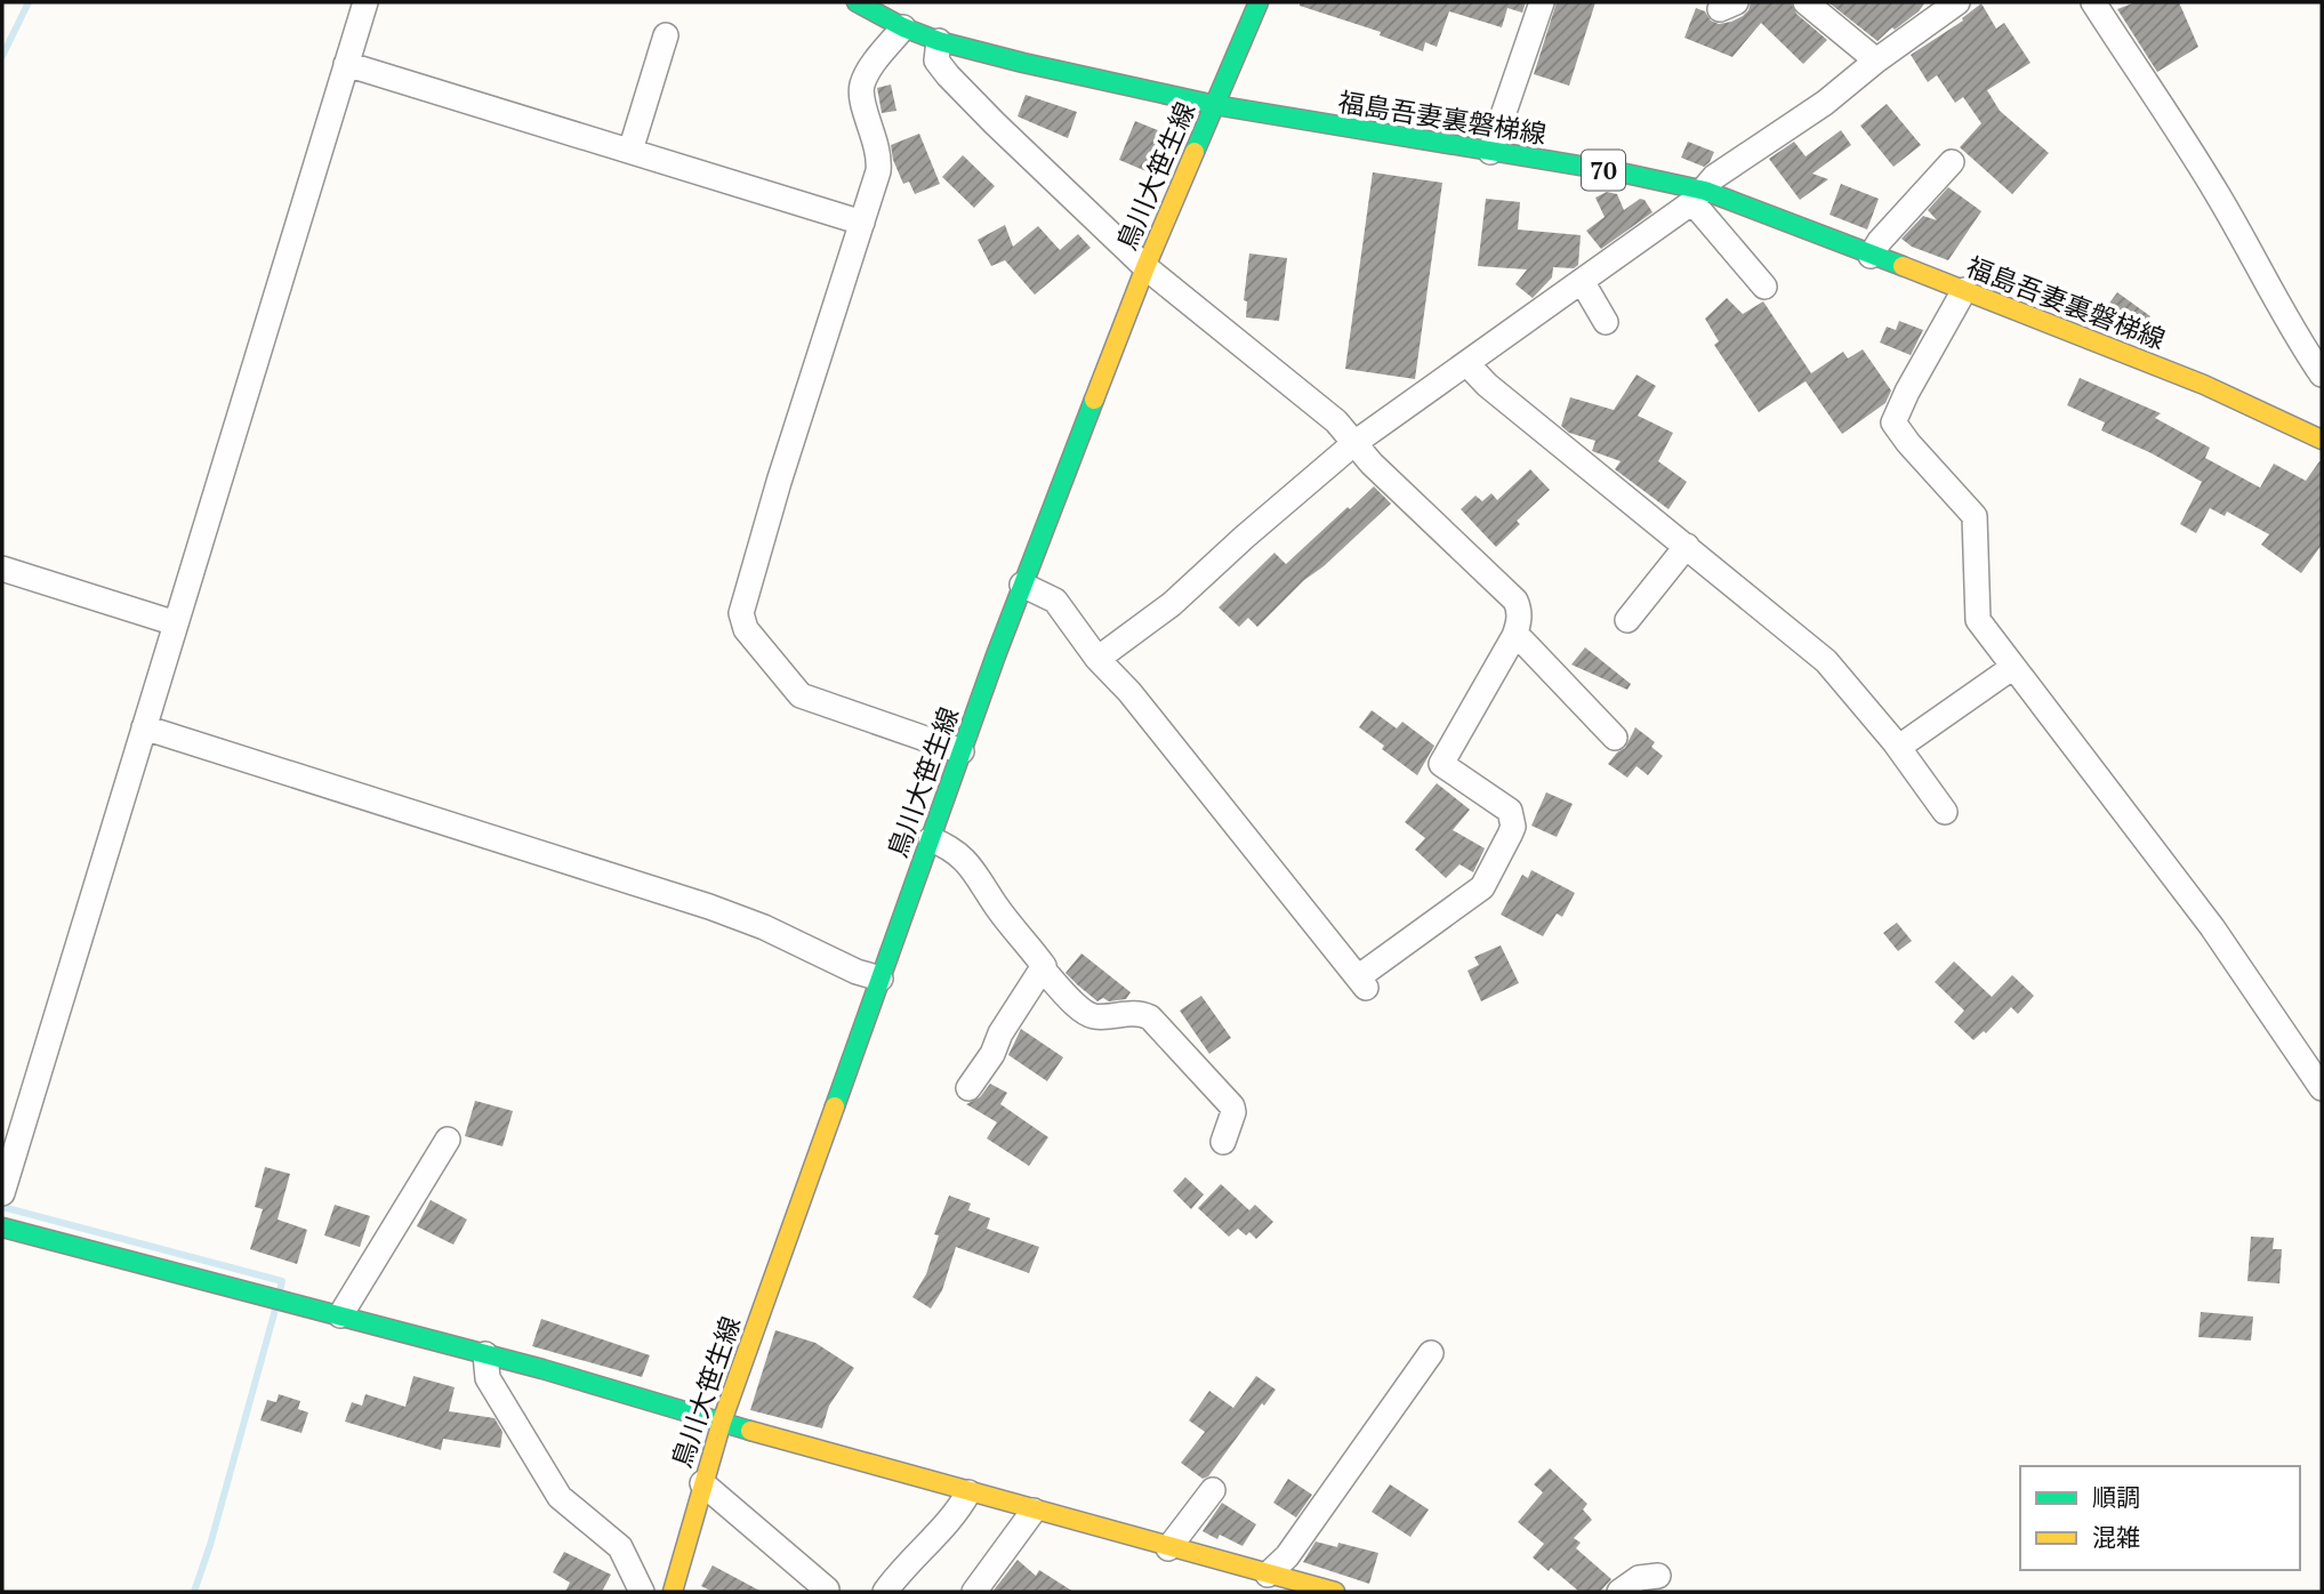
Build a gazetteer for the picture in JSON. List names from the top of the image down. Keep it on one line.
{"streets":{"street":["福島吾妻裏磐梯線","70","鳥川大笹生線"]},"crossings":[["福島吾妻裏磐梯線","鳥川大笹生線"]],"legend":["順調","混雑"]}
